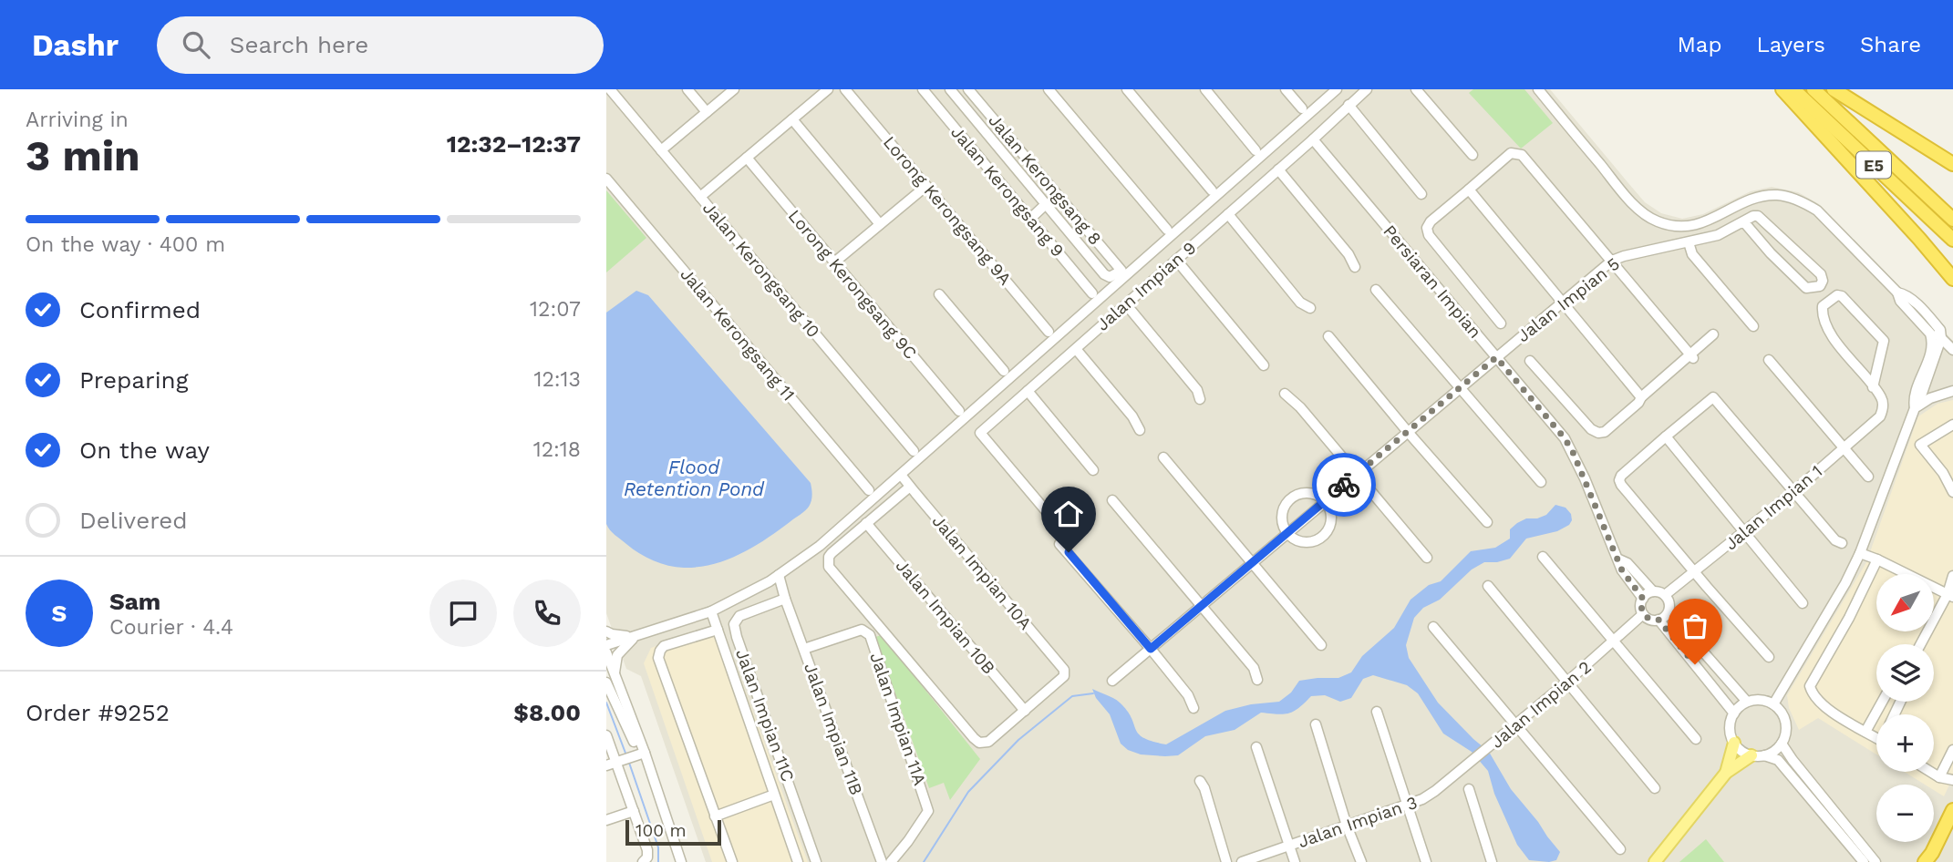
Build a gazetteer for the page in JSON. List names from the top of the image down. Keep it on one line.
{"streets":{"highway":["E5"],"street":["Jalan Kerongsang 8","Jalan Kerongsang 9","Lorong Kerongsang 9A","Jalan Kerongsang 10","Persiaran Impian","Lorong Kerongsang 9C","Jalan Impian 9","Jalan Impian 5","Jalan Kerongsang 11","Jalan Impian 1","Jalan Impian 10A","Jalan Impian 10B","Jalan Impian 2","Jalan Impian 11C","Jalan Impian 11A","Jalan Impian 11B","Jalan Impian 3"]},"crossings":[["Persiaran Impian","Jalan Impian 9"],["Persiaran Impian","Jalan Impian 5"],["Persiaran Impian","Jalan Impian 1"],["Persiaran Impian","Jalan Impian 2"],["Jalan Impian 1","Jalan Impian 2"],["Jalan Impian 10A","Jalan Impian 10B"],["Jalan Impian 2","Jalan Impian 3"],["Jalan Impian 11C","Jalan Impian 11B"],["Jalan Impian 11A","Jalan Impian 11B"]],"water":["Flood Retention Pond"],"scale_bar":"100 m","north":"bottom left","page":{"header":"Dashr","search":"Search here","nav":["Map","Layers","Share"],"heading":["3 min","Arriving in","12:32–12:37"],"panel":["Sam","Courier · 4.4","Order #9252","$8.00"],"bar":"On the way · 400 m","list":[["Confirmed","12:07"],["Preparing","12:13"],["On the way","12:18"],"Delivered"],"map_buttons":["+","−"],"round":"S","scale":"100 m"}}
